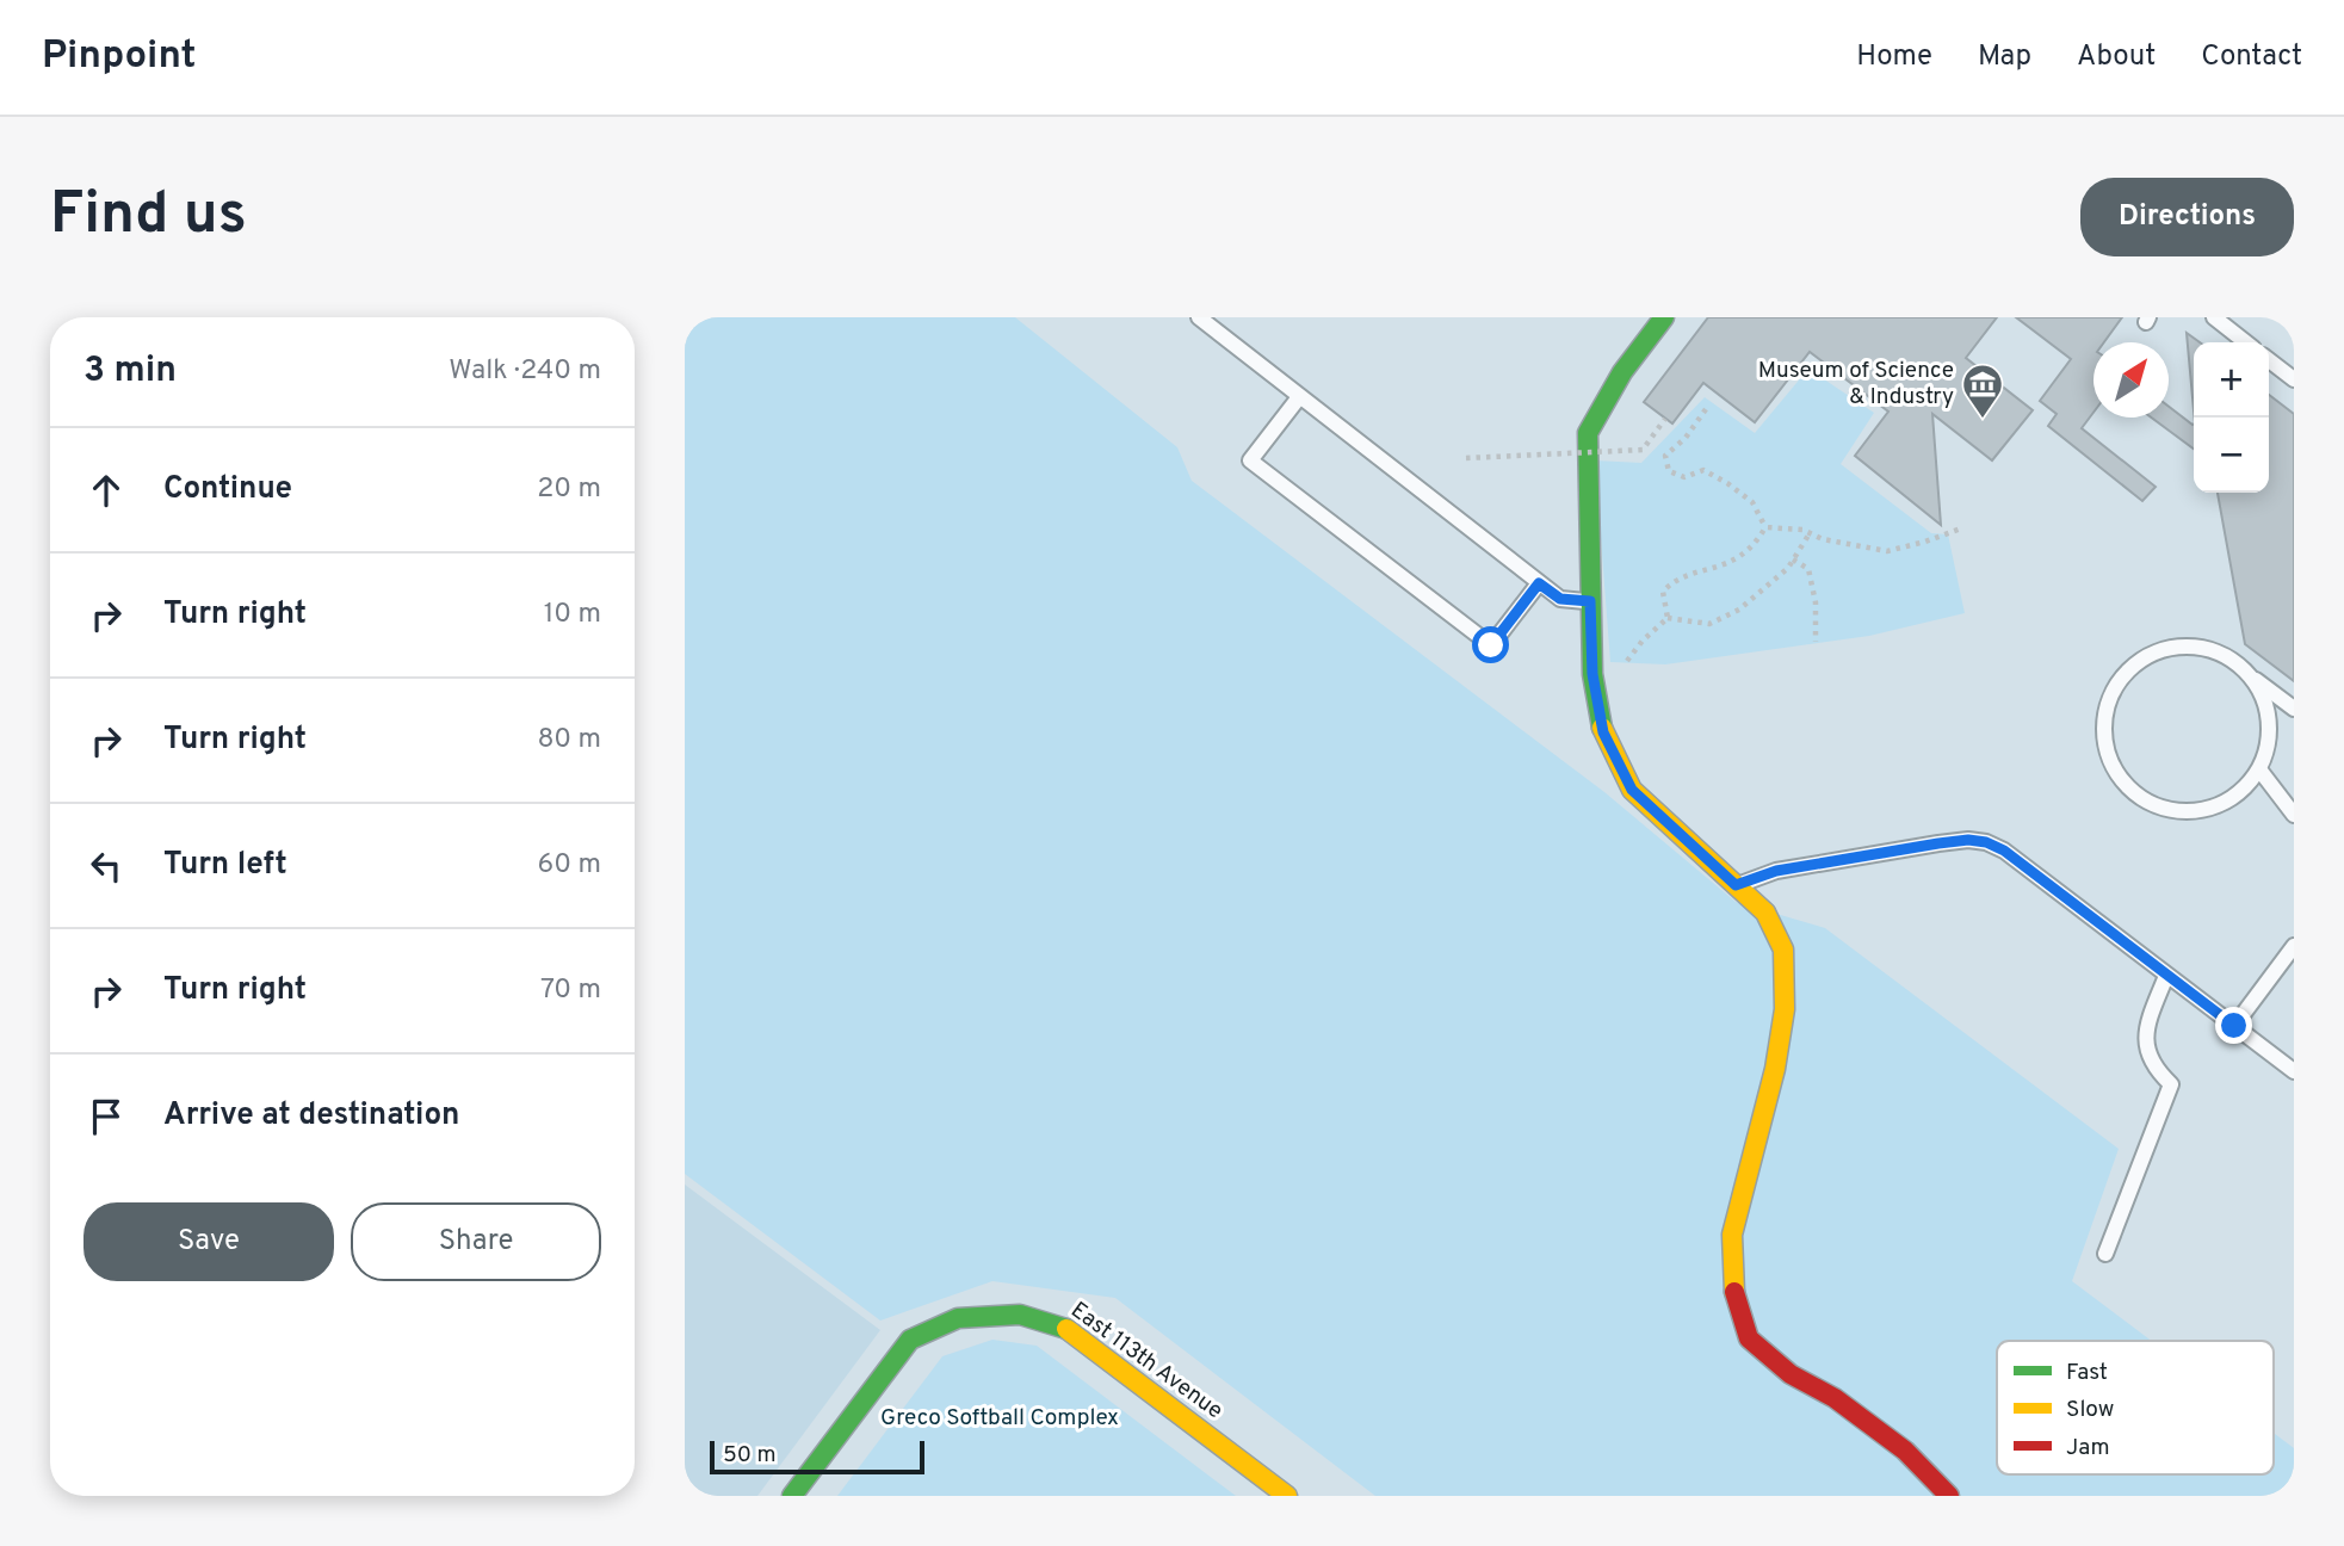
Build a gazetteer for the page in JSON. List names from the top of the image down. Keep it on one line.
{"streets":{"street":["East 113th Avenue"]},"parks":["Greco Softball Complex"],"places":{"museum":["Museum of Science & Industry"]},"legend":["Fast","Slow","Jam"],"scale_bar":"50 m","north":"top right","page":{"header":"Pinpoint","nav":["Home","Map","About","Contact"],"buttons":["Directions",["Save","Share"]],"title":"Find us","heading":["3 min","Walk · 240 m"],"map_buttons":["+","−"],"list":[["Continue","20 m"],["Turn right","10 m"],["Turn right","80 m"],["Turn left","60 m"],["Turn right","70 m"],"Arrive at destination"],"scale":"50 m"}}
